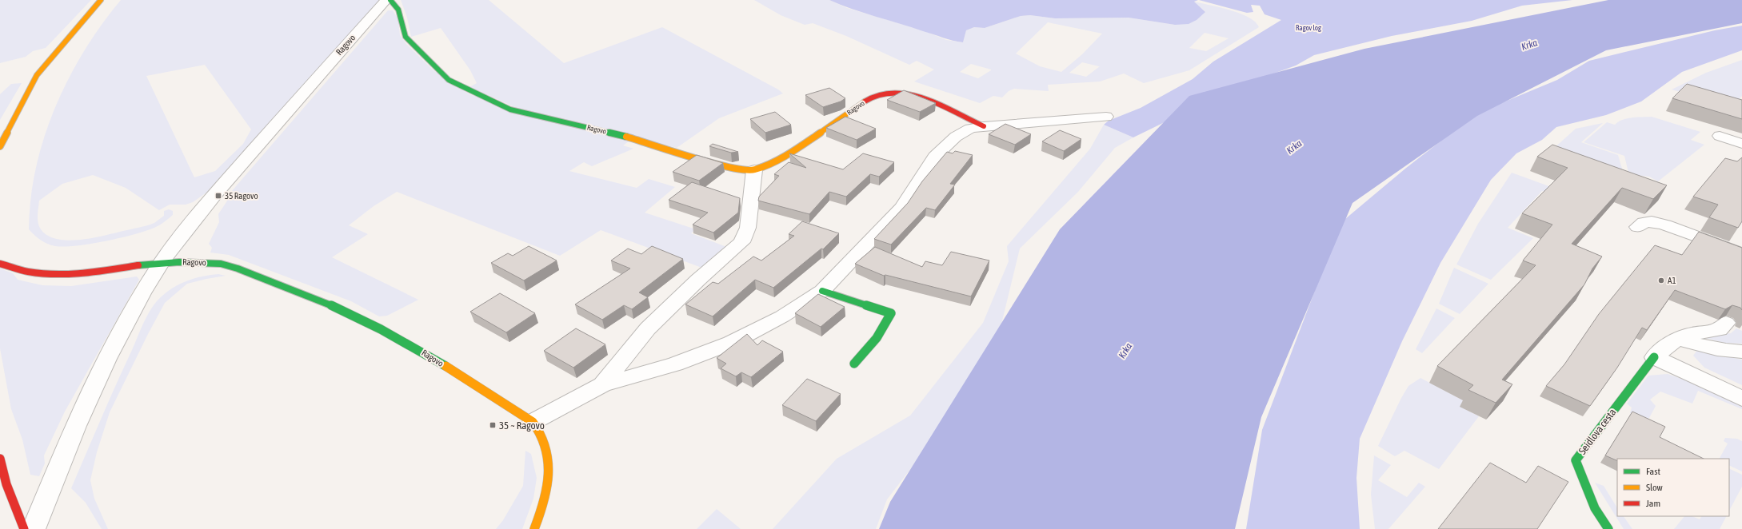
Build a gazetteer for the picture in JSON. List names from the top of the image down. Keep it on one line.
{"streets":{"street":["Ragovo","Seidlova cesta"]},"water":["Krka"],"parks":["Ragov log"],"places":{"transit":["35 Ragovo","35 ~ Ragovo"],"other":["A1"]},"legend":["Fast","Slow","Jam"]}
